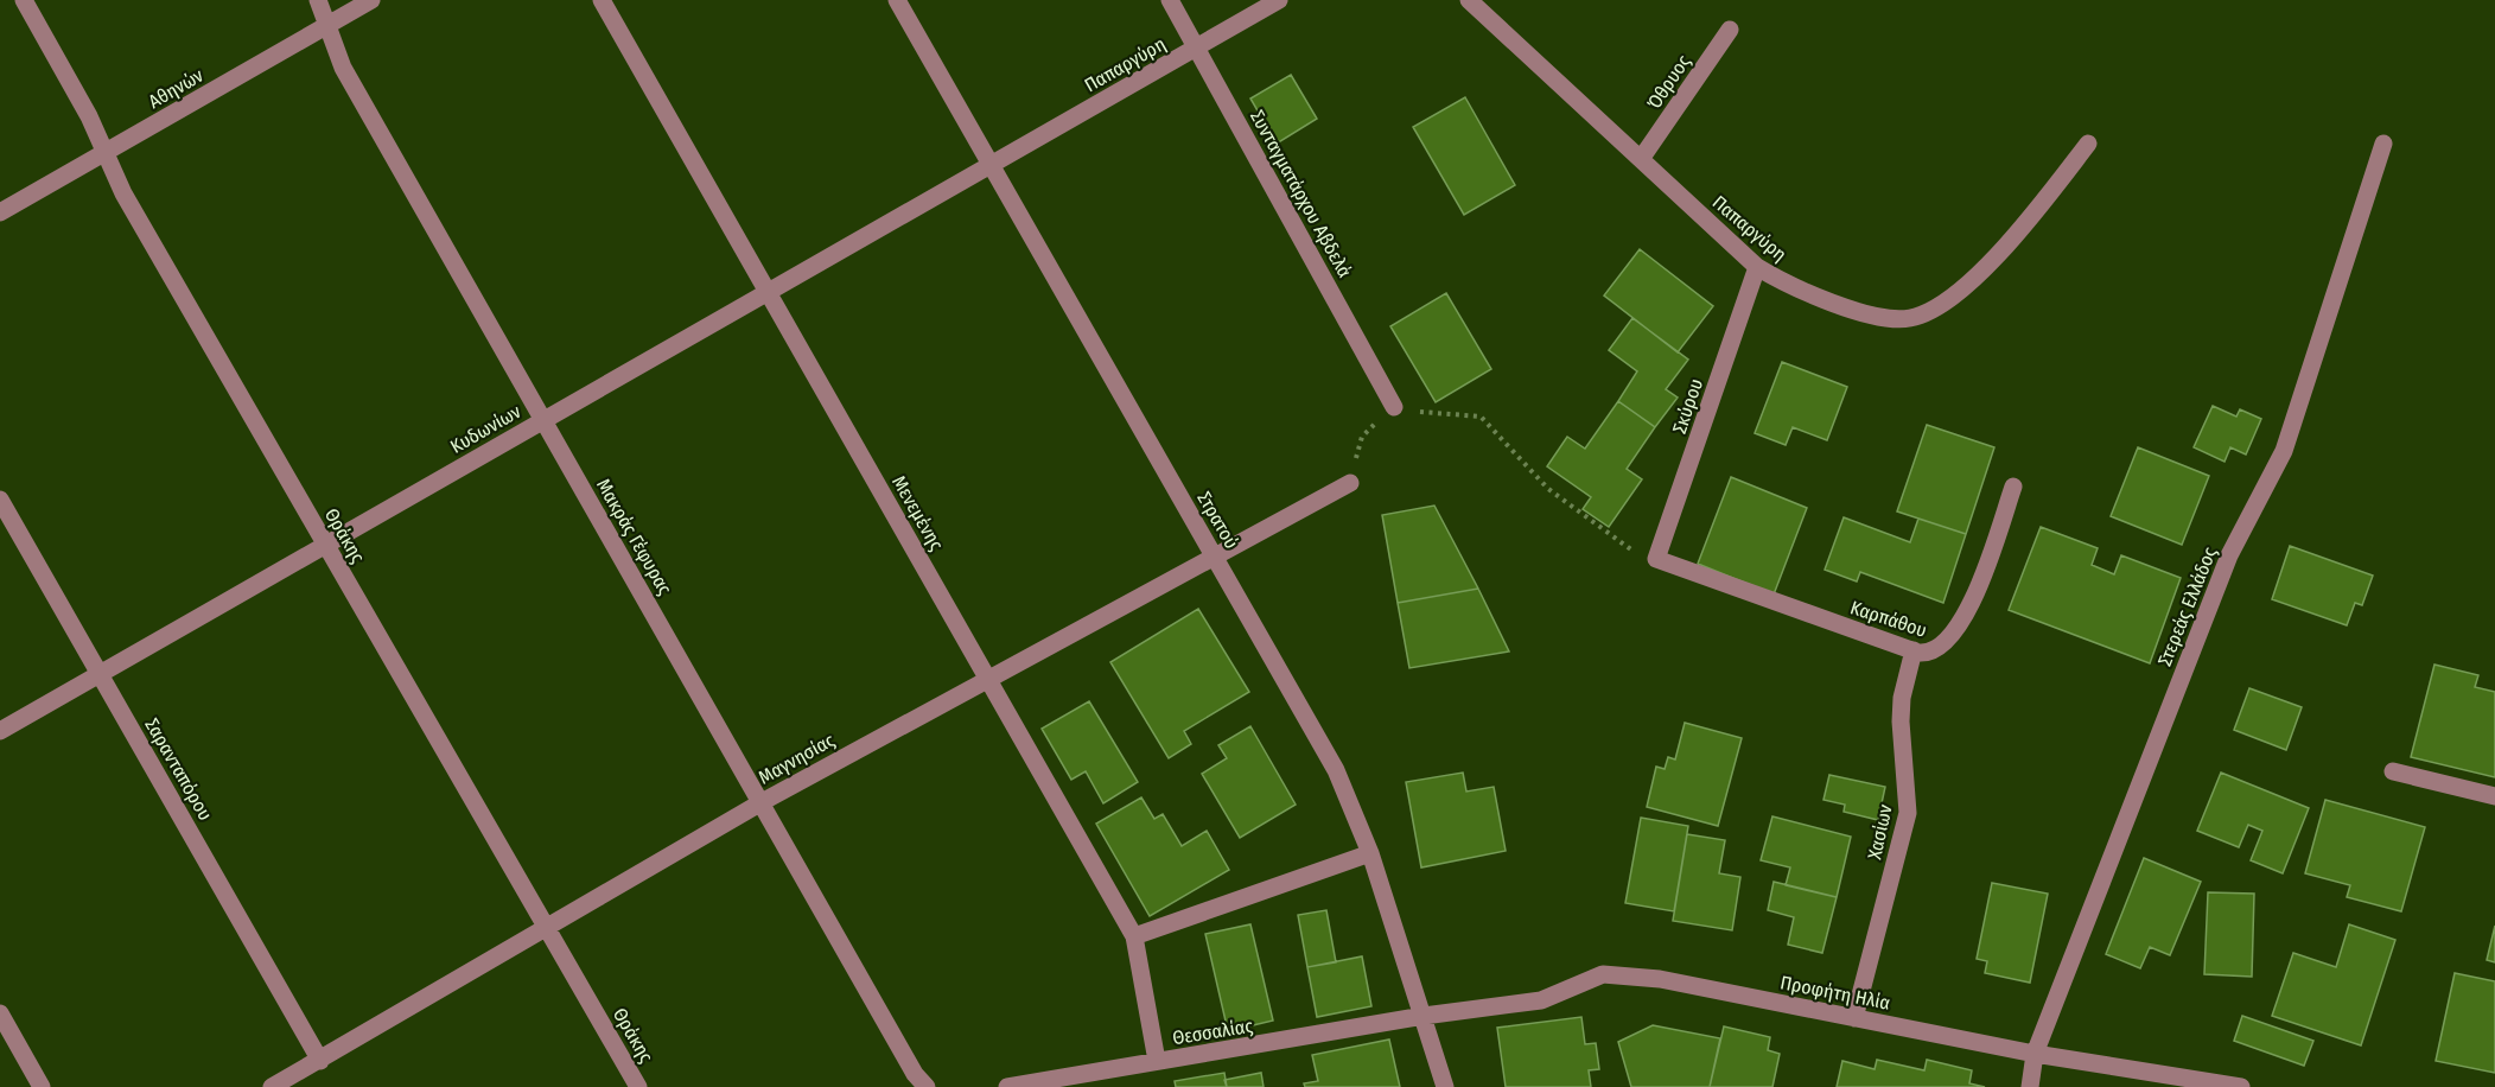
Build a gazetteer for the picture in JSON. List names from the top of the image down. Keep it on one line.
{"streets":{"street":["Παπαργύρη","Όθρυος","Αθηνών","Συνταγματάρχου Αβδελά","Σκύρου","Κυδωνίων","Μενεμένης","Στρατού","Θράκης","Μακράς Γέφυρας","Στερεάς Ελλάδος","Καρπάθου","Μαγνησίας","Σαρανταπόρου","Χασίων","Προφήτη Ηλία","Θεσσαλίας"]},"crossings":[["Παπαργύρη","Όθρυος"],["Παπαργύρη","Συνταγματάρχου Αβδελά"],["Παπαργύρη","Σκύρου"],["Παπαργύρη","Κυδωνίων"],["Παπαργύρη","Στρατού"],["Αθηνών","Θράκης"],["Αθηνών","Μακράς Γέφυρας"],["Σκύρου","Καρπάθου"],["Κυδωνίων","Μενεμένης"],["Κυδωνίων","Στρατού"],["Κυδωνίων","Θράκης"],["Κυδωνίων","Μακράς Γέφυρας"],["Κυδωνίων","Σαρανταπόρου"],["Μενεμένης","Μαγνησίας"],["Μενεμένης","Θεσσαλίας"],["Στρατού","Μαγνησίας"],["Στρατού","Προφήτη Ηλία"],["Στρατού","Θεσσαλίας"],["Θράκης","Μαγνησίας"],["Μακράς Γέφυρας","Μαγνησίας"],["Στερεάς Ελλάδος","Προφήτη Ηλία"],["Καρπάθου","Χασίων"],["Μαγνησίας","Σαρανταπόρου"],["Χασίων","Προφήτη Ηλία"],["Προφήτη Ηλία","Θεσσαλίας"]]}
